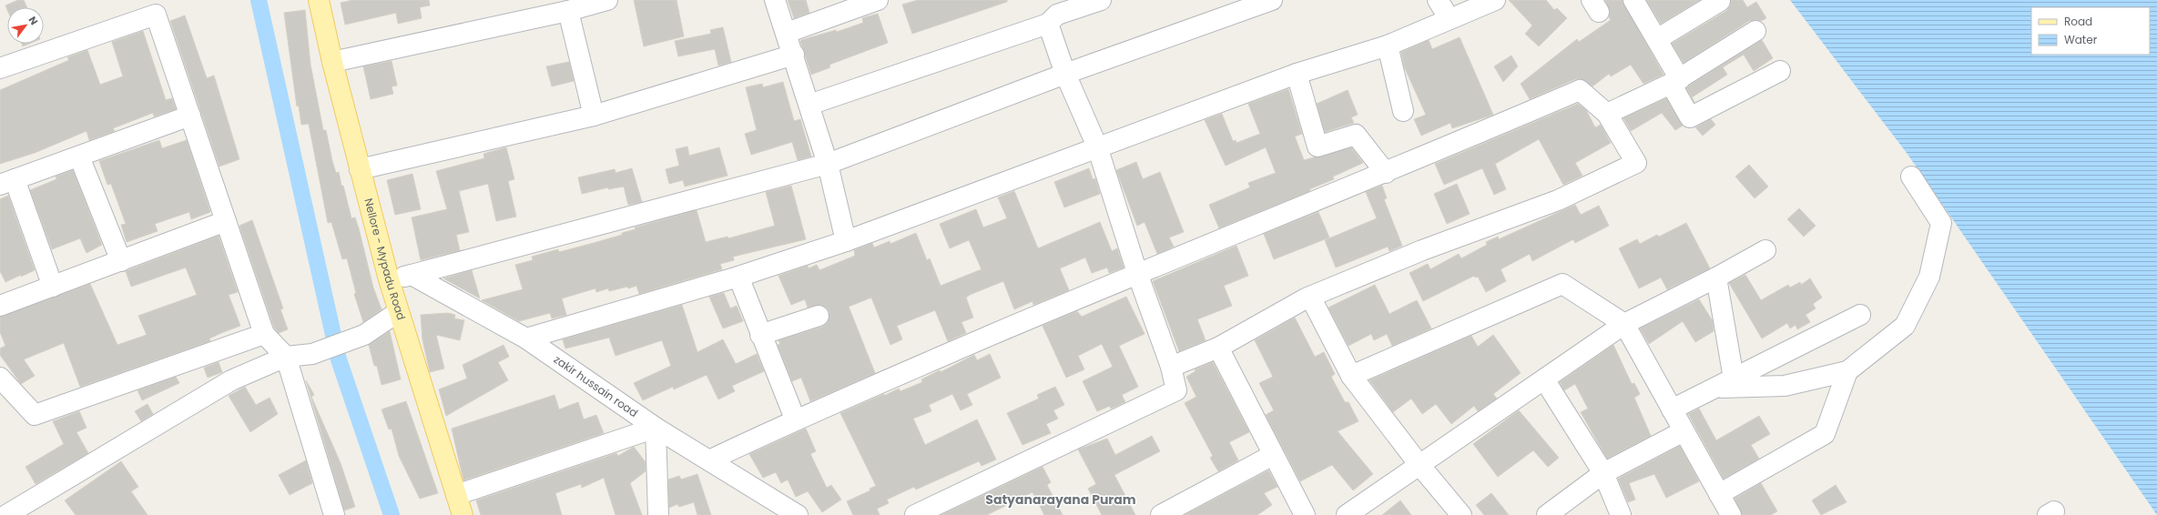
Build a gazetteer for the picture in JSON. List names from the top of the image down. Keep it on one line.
{"streets":{"main road":["Nellore - Mypadu Road"],"street":["zakir hussain road"]},"districts":["Satyanarayana Puram"],"legend":["Road","Water"],"north":"top right"}
